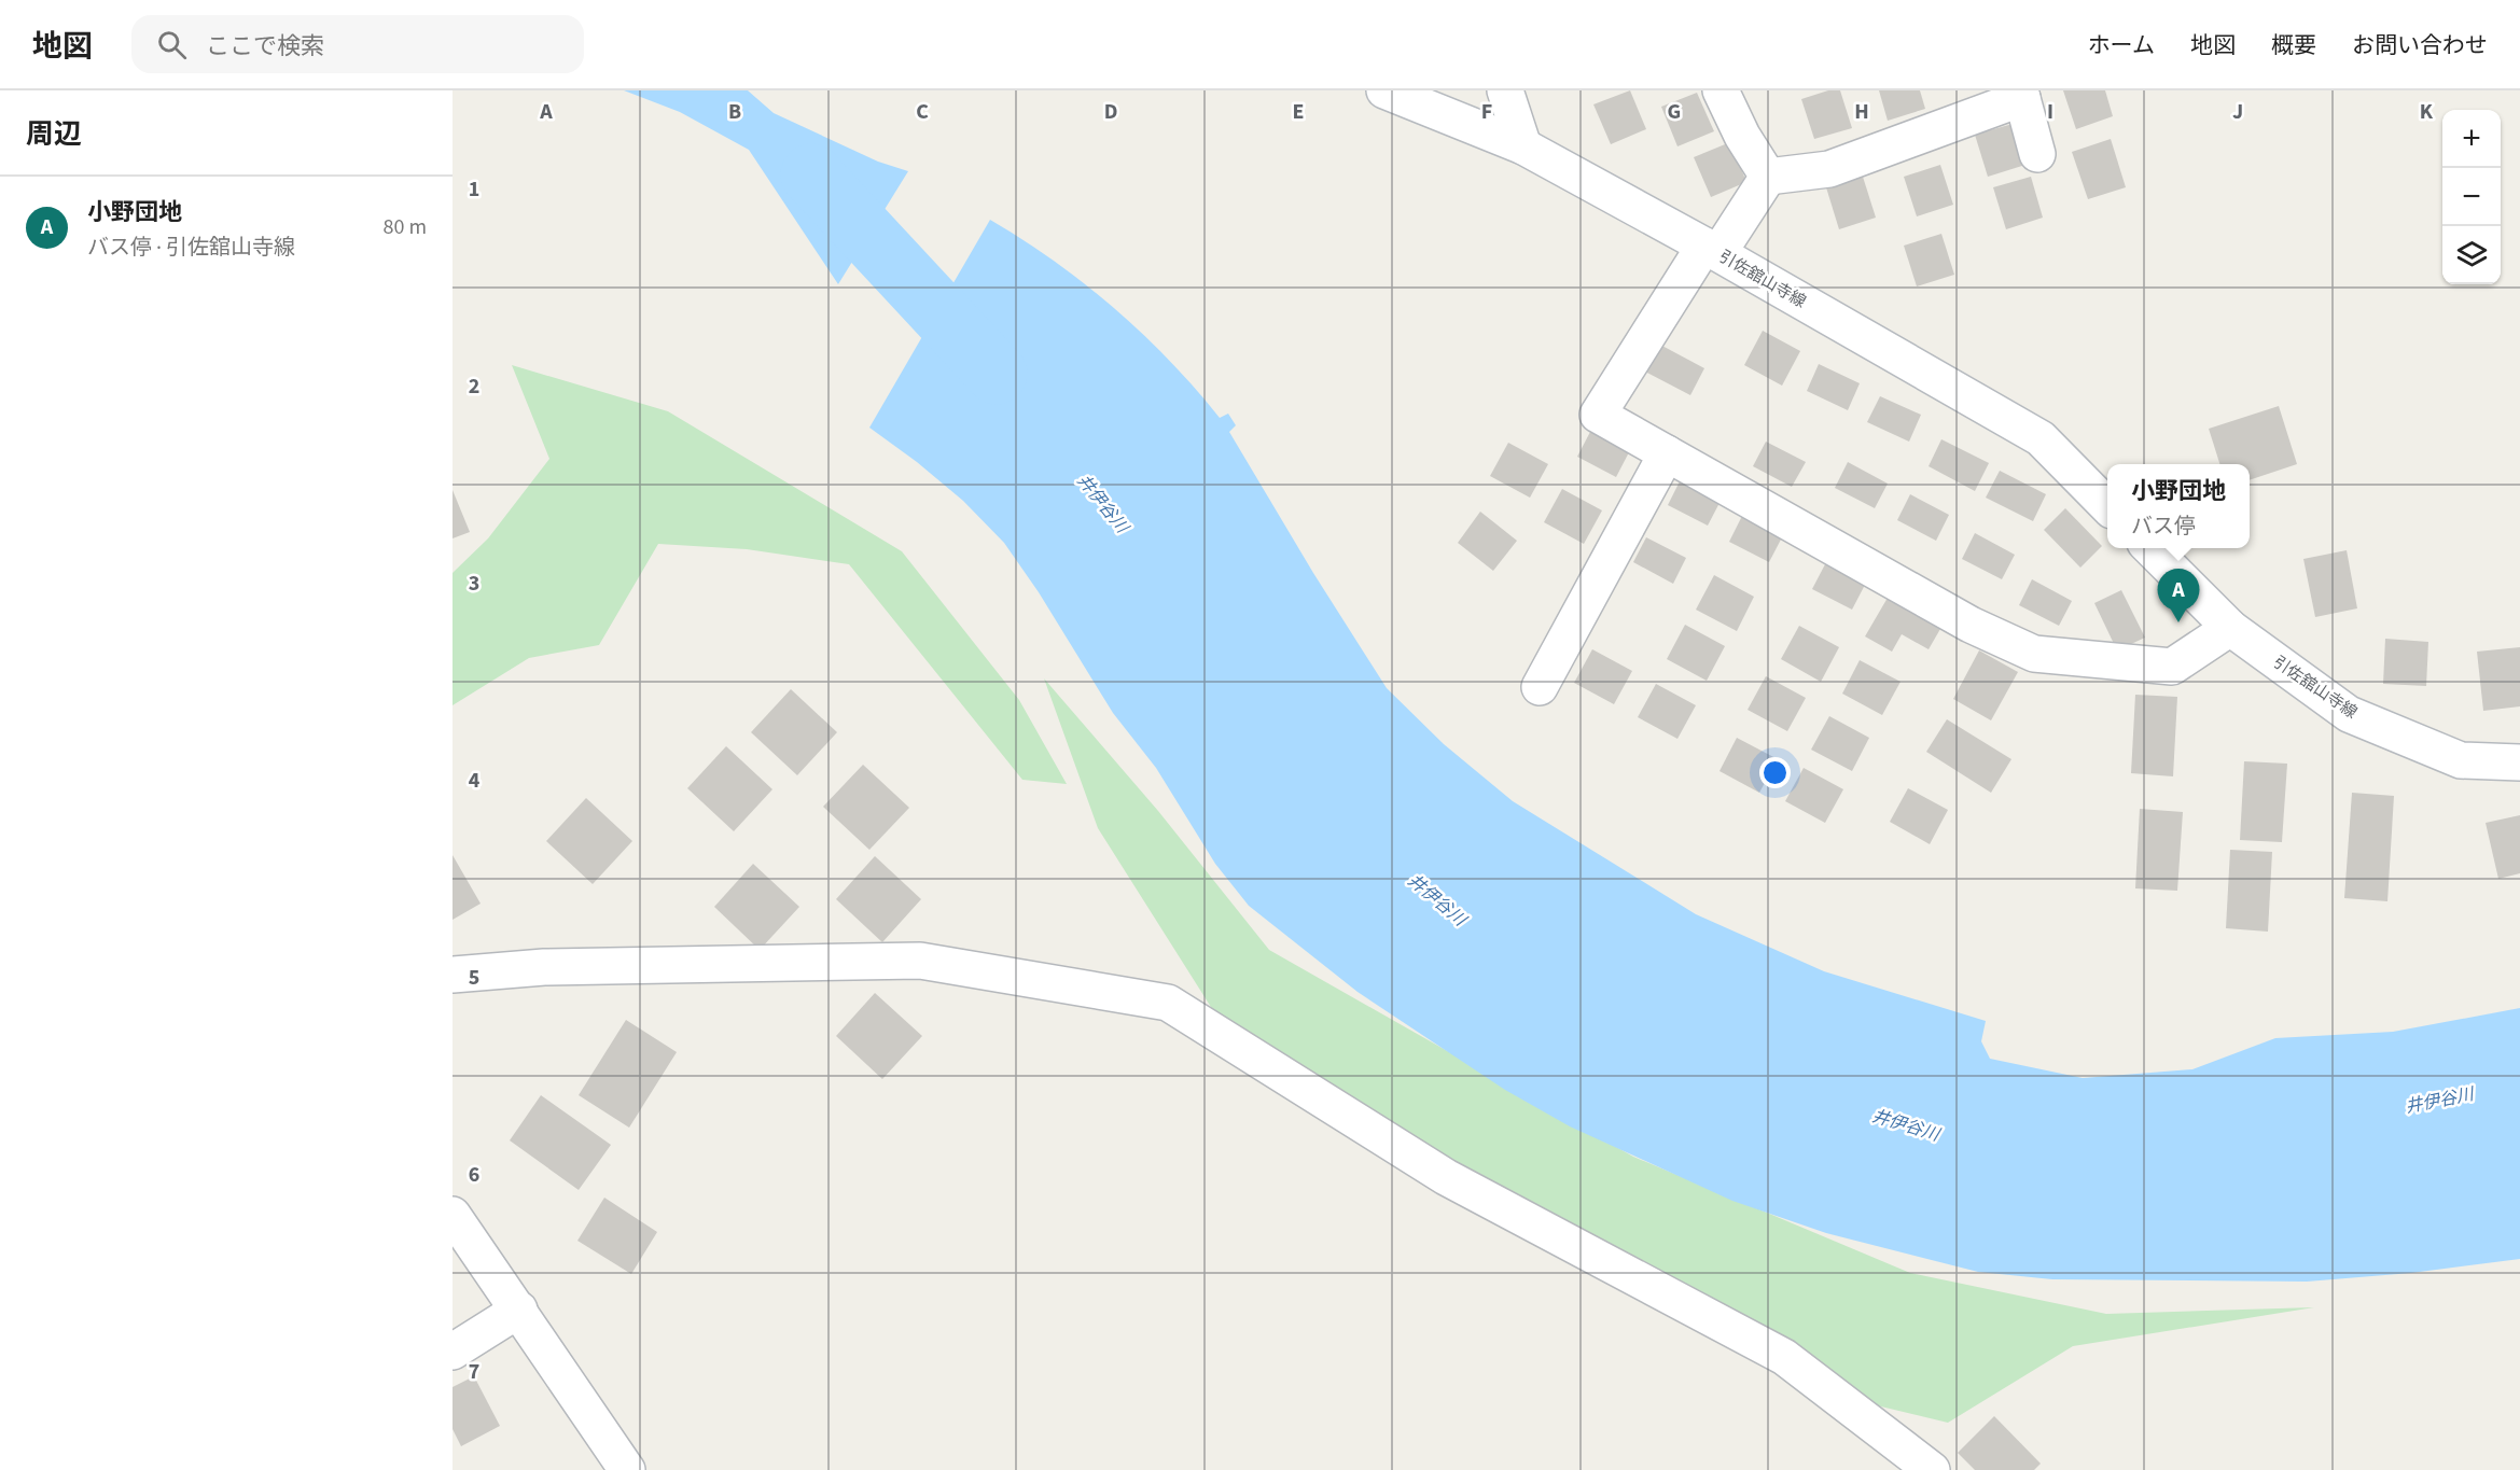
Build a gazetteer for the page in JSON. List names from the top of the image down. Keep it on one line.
{"streets":{"street":["引佐舘山寺線"]},"water":["井伊谷川"],"page":{"header":"地図","search":"ここで検索","nav":["ホーム","地図","概要","お問い合わせ"],"heading":"周辺","map_buttons":["+","−"],"list":[{"mark":"A","name":"小野団地","note":"バス停 · 引佐舘山寺線","value":"80 m"}],"popup":["小野団地","バス停"],"pins":"A"},"grid":{"columns":["A","B","C","D","E","F","G","H","I","J","K"],"rows":["1","2","3","4","5","6","7"]}}
